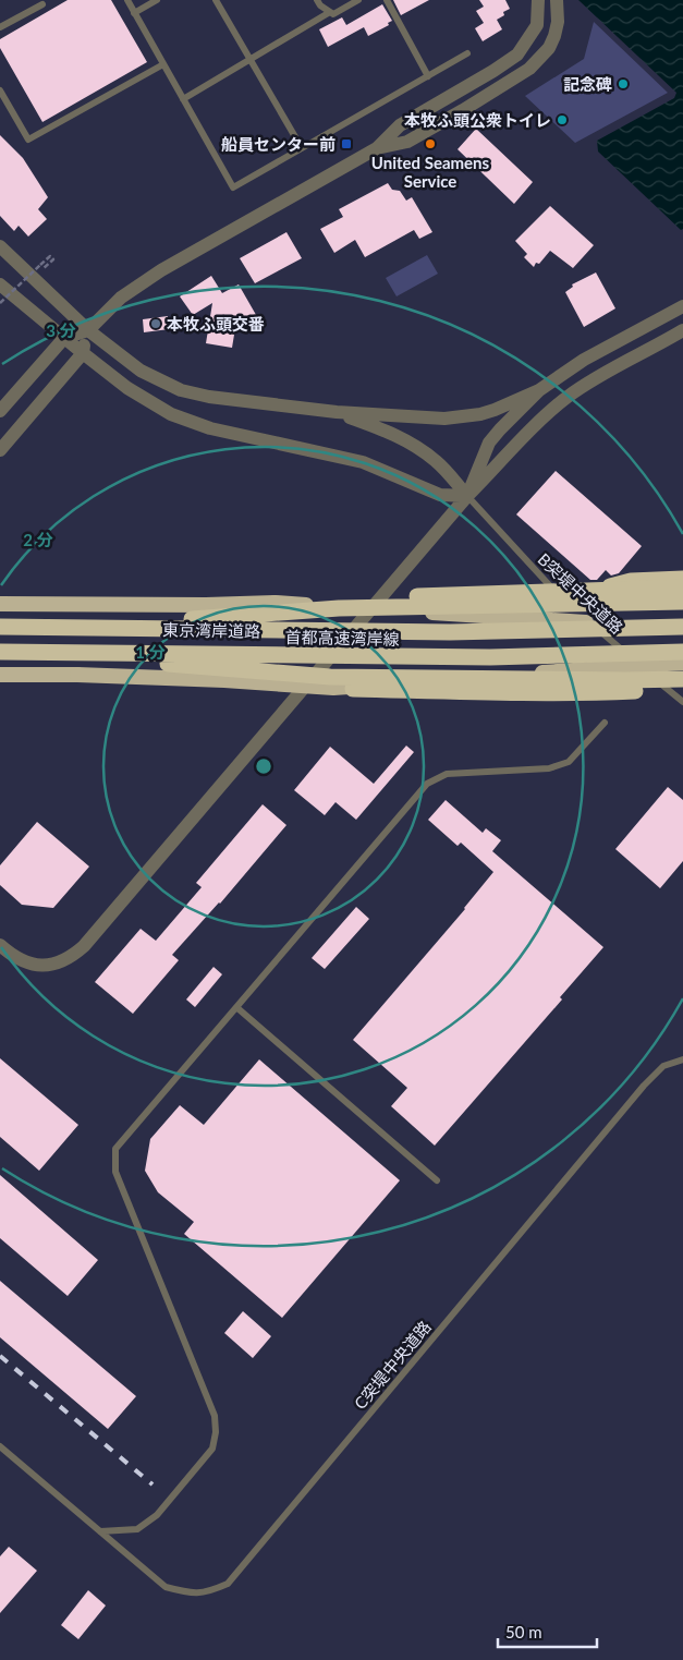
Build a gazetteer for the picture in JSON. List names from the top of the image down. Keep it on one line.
{"streets":{"highway":["東京湾岸道路","首都高速湾岸線"],"lane":["B突堤中央道路","C突堤中央道路"]},"places":{"other":["記念碑","本牧ふ頭公衆トイレ","United Seamens Service","本牧ふ頭交番"],"transit":["船員センター前"]},"scale_bar":"50 m","rings":["3 分","2 分","1 分"]}
